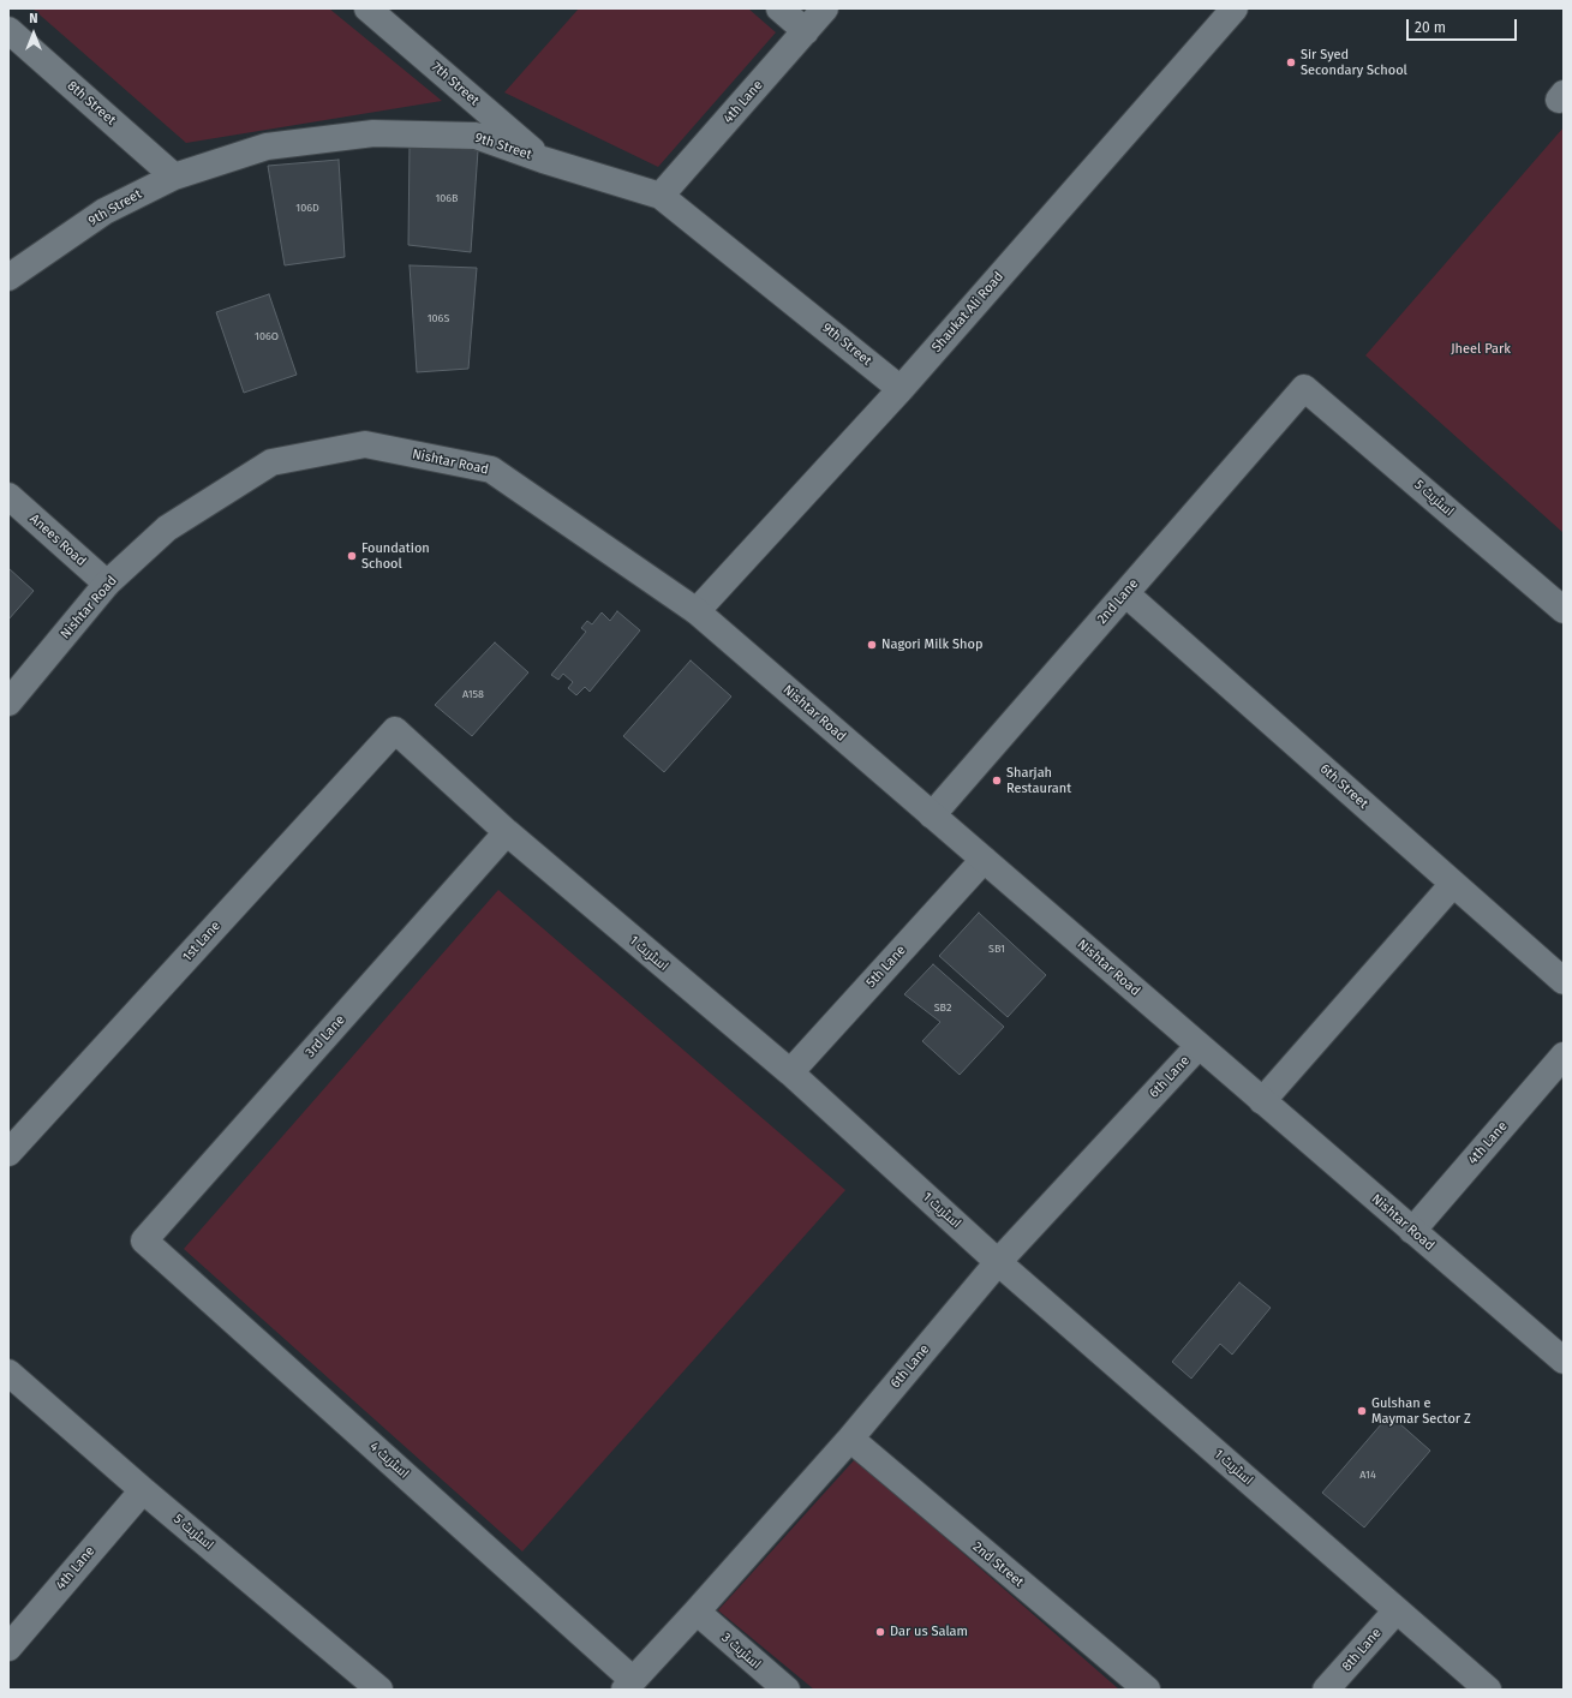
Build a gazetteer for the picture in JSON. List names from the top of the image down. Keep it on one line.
{"streets":{"street":["7th Street","4th Lane","8th Street","9th Street","Shaukat Ali Road","Nishtar Road","اسٹریٹ 5","Anees Road","2nd Lane","6th Street","1st Lane","اسٹریٹ 1","5th Lane","3rd Lane","6th Lane","اسٹریٹ 4","2nd Street","8th Lane","اسٹریٹ 3"]},"crossings":[["7th Street","9th Street"],["4th Lane","9th Street"],["4th Lane","Nishtar Road"],["4th Lane","اسٹریٹ 5"],["8th Street","9th Street"],["9th Street","Shaukat Ali Road"],["Shaukat Ali Road","Nishtar Road"],["Nishtar Road","Anees Road"],["Nishtar Road","2nd Lane"],["Nishtar Road","5th Lane"],["Nishtar Road","6th Lane"],["اسٹریٹ 5","2nd Lane"],["2nd Lane","6th Street"],["1st Lane","اسٹریٹ 1"],["اسٹریٹ 1","5th Lane"],["اسٹریٹ 1","3rd Lane"],["اسٹریٹ 1","6th Lane"],["اسٹریٹ 1","8th Lane"],["3rd Lane","اسٹریٹ 4"],["6th Lane","اسٹریٹ 4"],["6th Lane","2nd Street"],["6th Lane","اسٹریٹ 3"]],"parks":["Jheel Park"],"places":["Sir Syed Secondary School","Foundation School","Nagori Milk Shop","Sharjah Restaurant","Gulshan e Maymar Sector Z","Dar us Salam"],"house_numbers":["106B","106D","106S","106O","A158","SB1","SB2","A14"],"scale_bar":"20 m","north":"top"}
